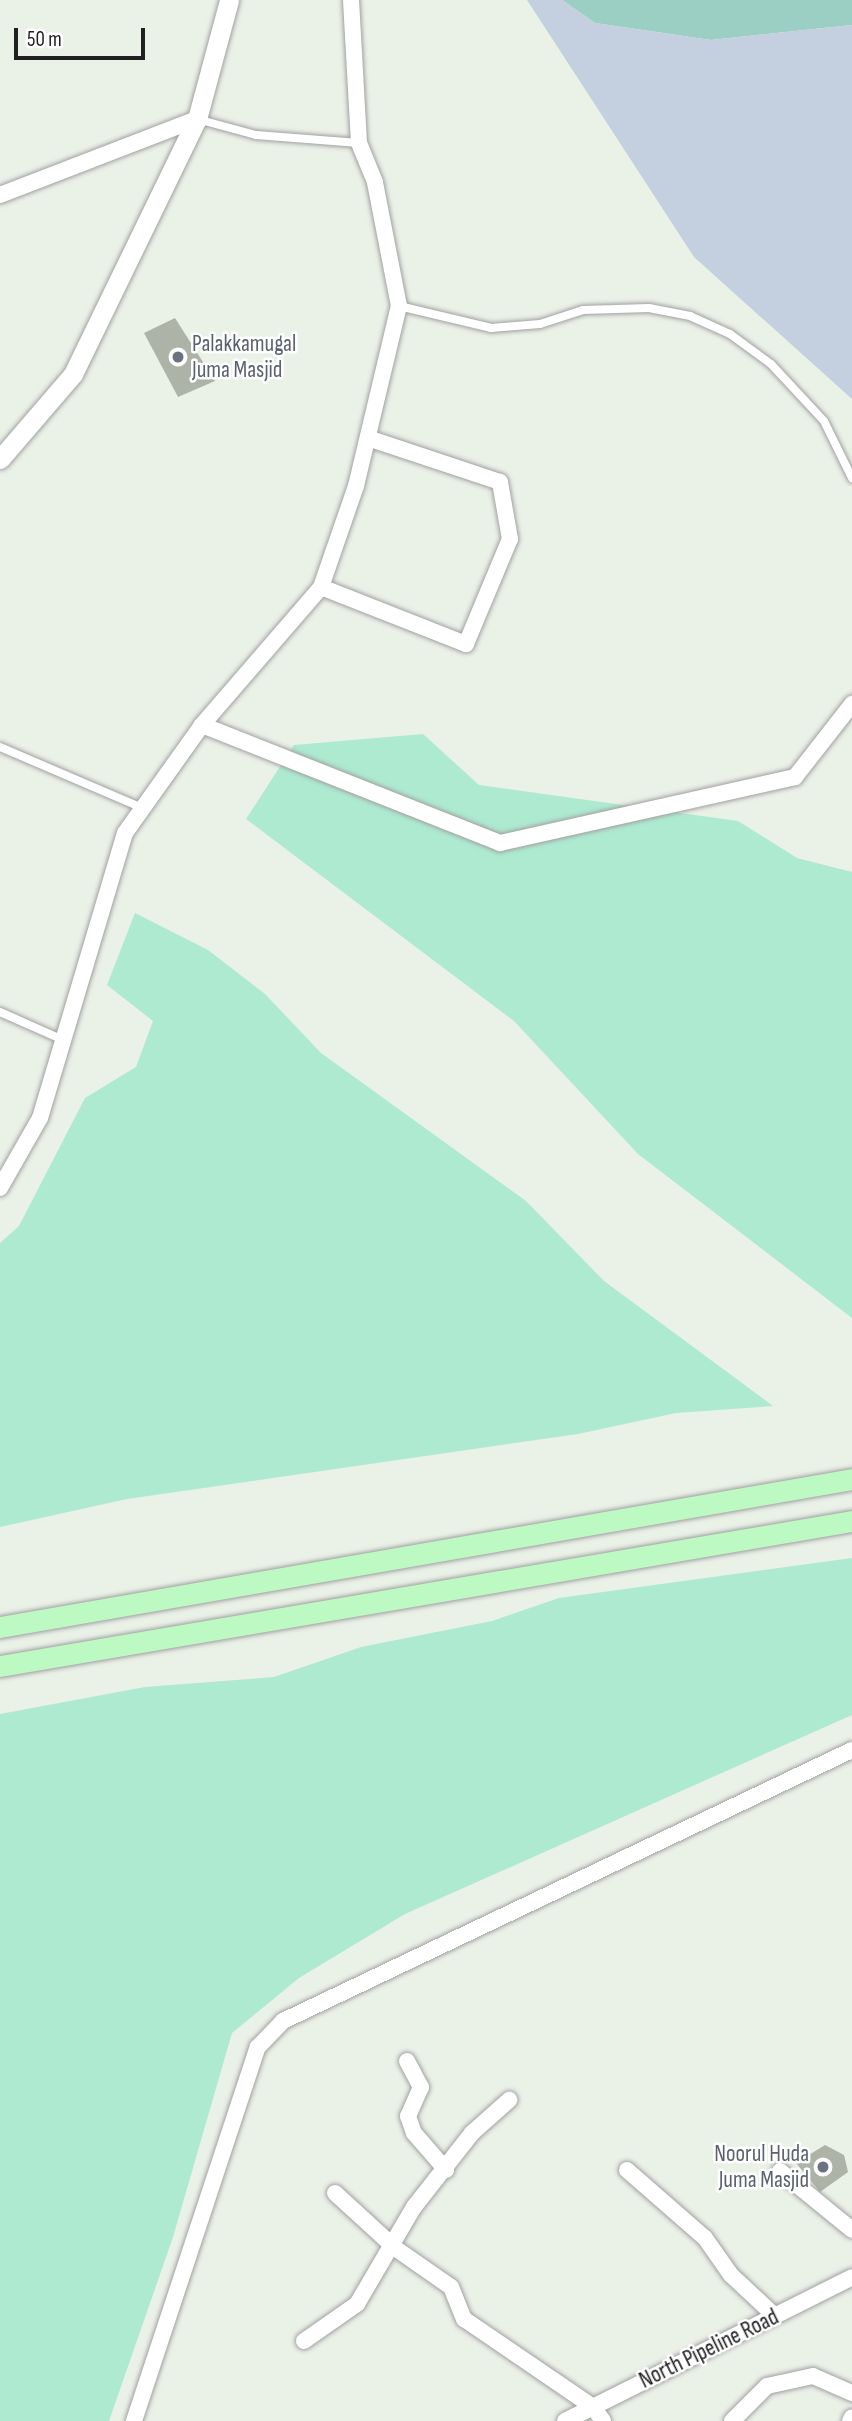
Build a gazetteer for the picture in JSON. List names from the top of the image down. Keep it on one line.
{"streets":{"street":["North Pipeline Road"]},"places":["Palakkamugal Juma Masjid","Noorul Huda Juma Masjid"],"scale_bar":"50 m"}
